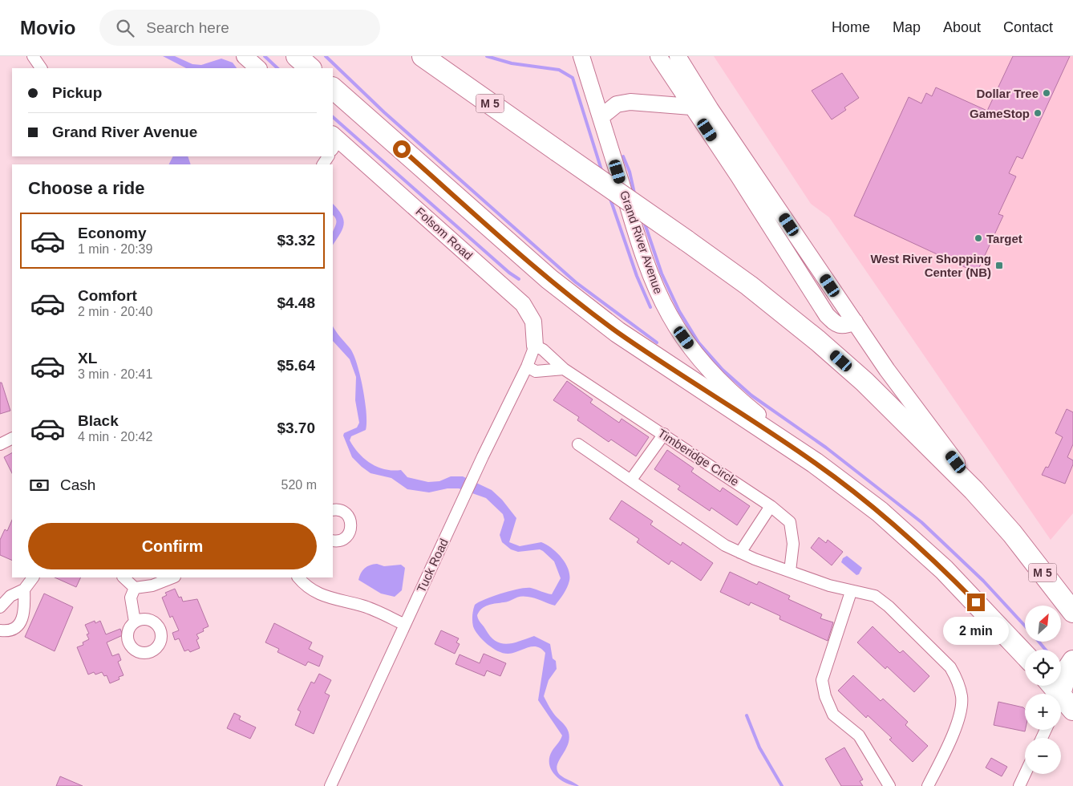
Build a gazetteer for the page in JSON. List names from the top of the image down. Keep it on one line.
{"streets":{"highway":["M 5","Grand River Avenue"],"main road":["Folsom Road"],"street":["Timberidge Circle","Tuck Road"]},"crossings":[["Folsom Road","Timberidge Circle"],["Folsom Road","Tuck Road"],["Timberidge Circle","Tuck Road"]],"places":{"other":["Dollar Tree","GameStop","Target"],"transit":["West River Shopping Center (NB)"]},"north":"top right","page":{"header":"Movio","search":"Search here","nav":["Home","Map","About","Contact"],"banner":["Pickup","Grand River Avenue"],"heading":"Choose a ride","list":[{"name":"Economy","note":"1 min · 20:39","value":"$3.32"},{"name":"Comfort","note":"2 min · 20:40","value":"$4.48"},{"name":"XL","note":"3 min · 20:41","value":"$5.64"},{"name":"Black","note":"4 min · 20:42","value":"$3.70"}],"pay":["Cash","520 m"],"buttons":"Confirm","map_buttons":["+","−"],"bubble":"2 min"}}
